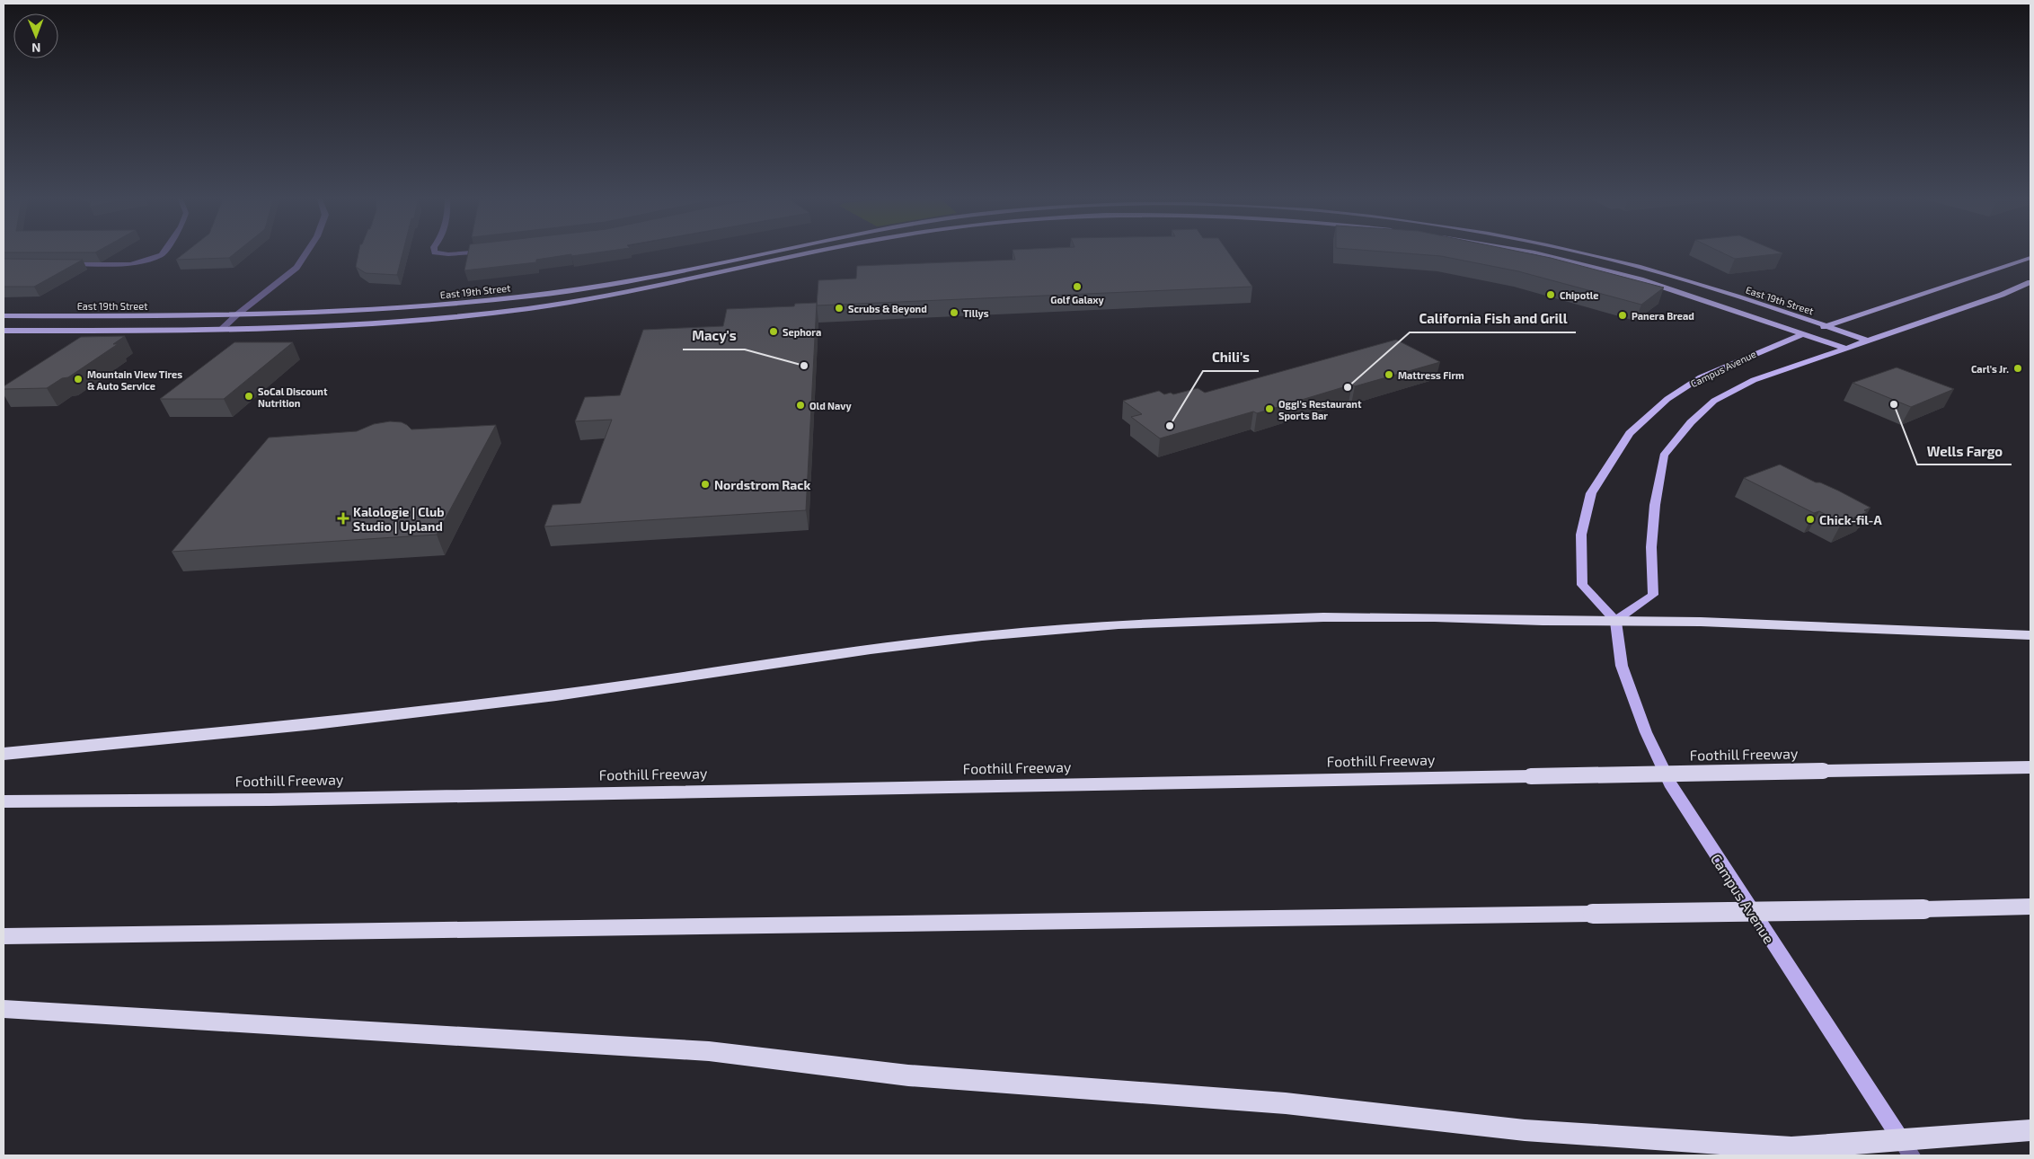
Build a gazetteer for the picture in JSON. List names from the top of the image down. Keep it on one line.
{"streets":{"highway":["Foothill Freeway"],"main road":["East 19th Street","Campus Avenue"]},"crossings":[["East 19th Street","Campus Avenue"]],"places":{"other":["Golf Galaxy","Chipotle","Scrubs & Beyond","Tillys","Panera Bread","Sephora","Macy's","Carl's Jr.","Mattress Firm","Mountain View Tires & Auto Service","California Fish and Grill","SoCal Discount Nutrition","Wells Fargo","Old Navy","Oggi's Restaurant Sports Bar","Chili's","Nordstrom Rack","Chick-fil-A"],"health":["Kalologie | Club Studio | Upland"]},"north":"bottom"}
